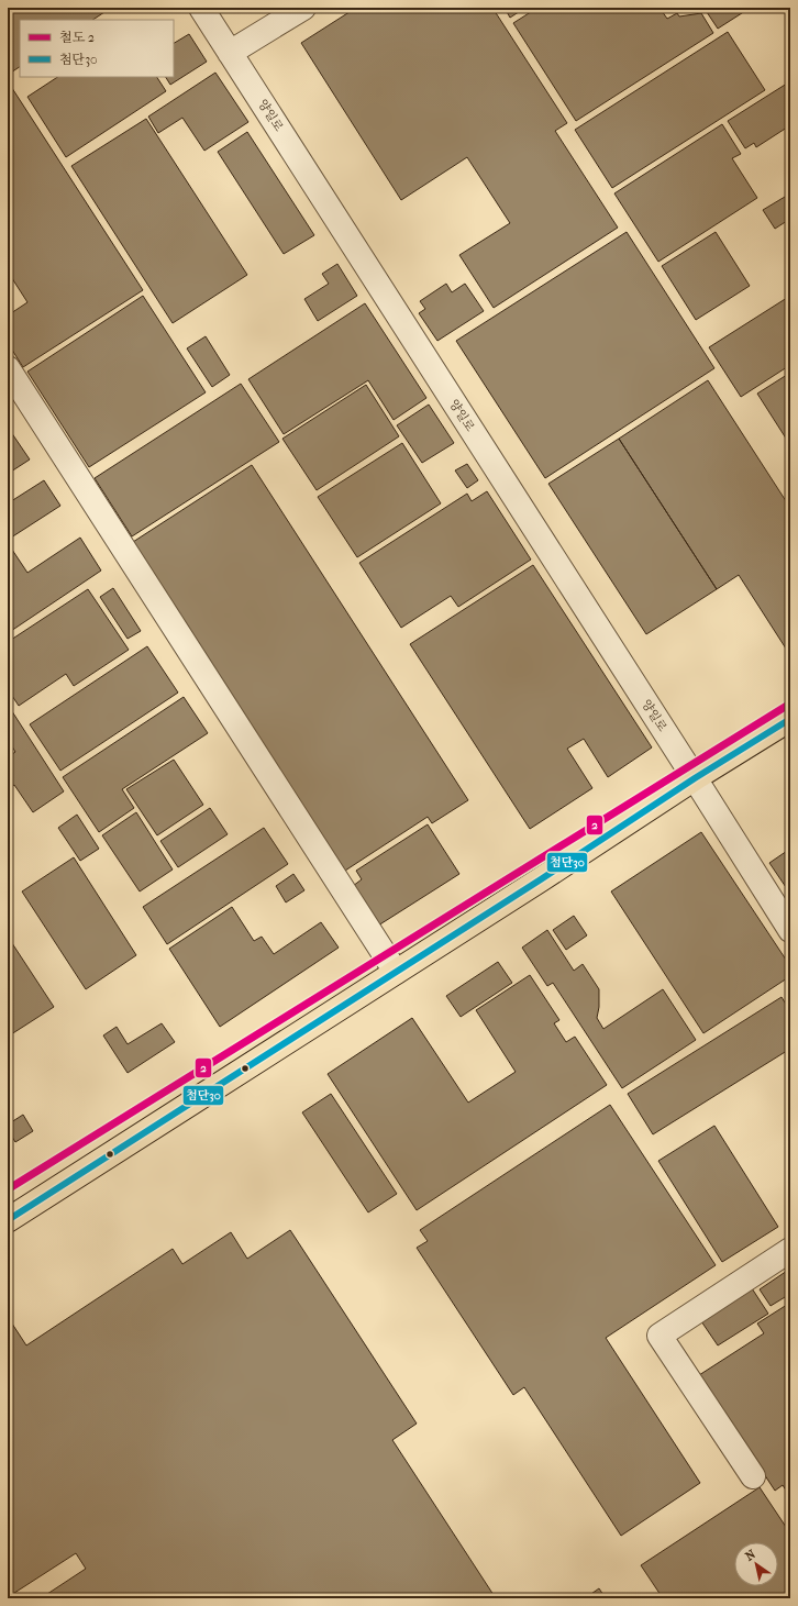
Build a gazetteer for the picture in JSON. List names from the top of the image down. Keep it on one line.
{"streets":{"street":["양일로"]},"lines":["rail line 2","transit line 첨단30"],"legend":["철도 2","첨단30"],"north":"top left"}
